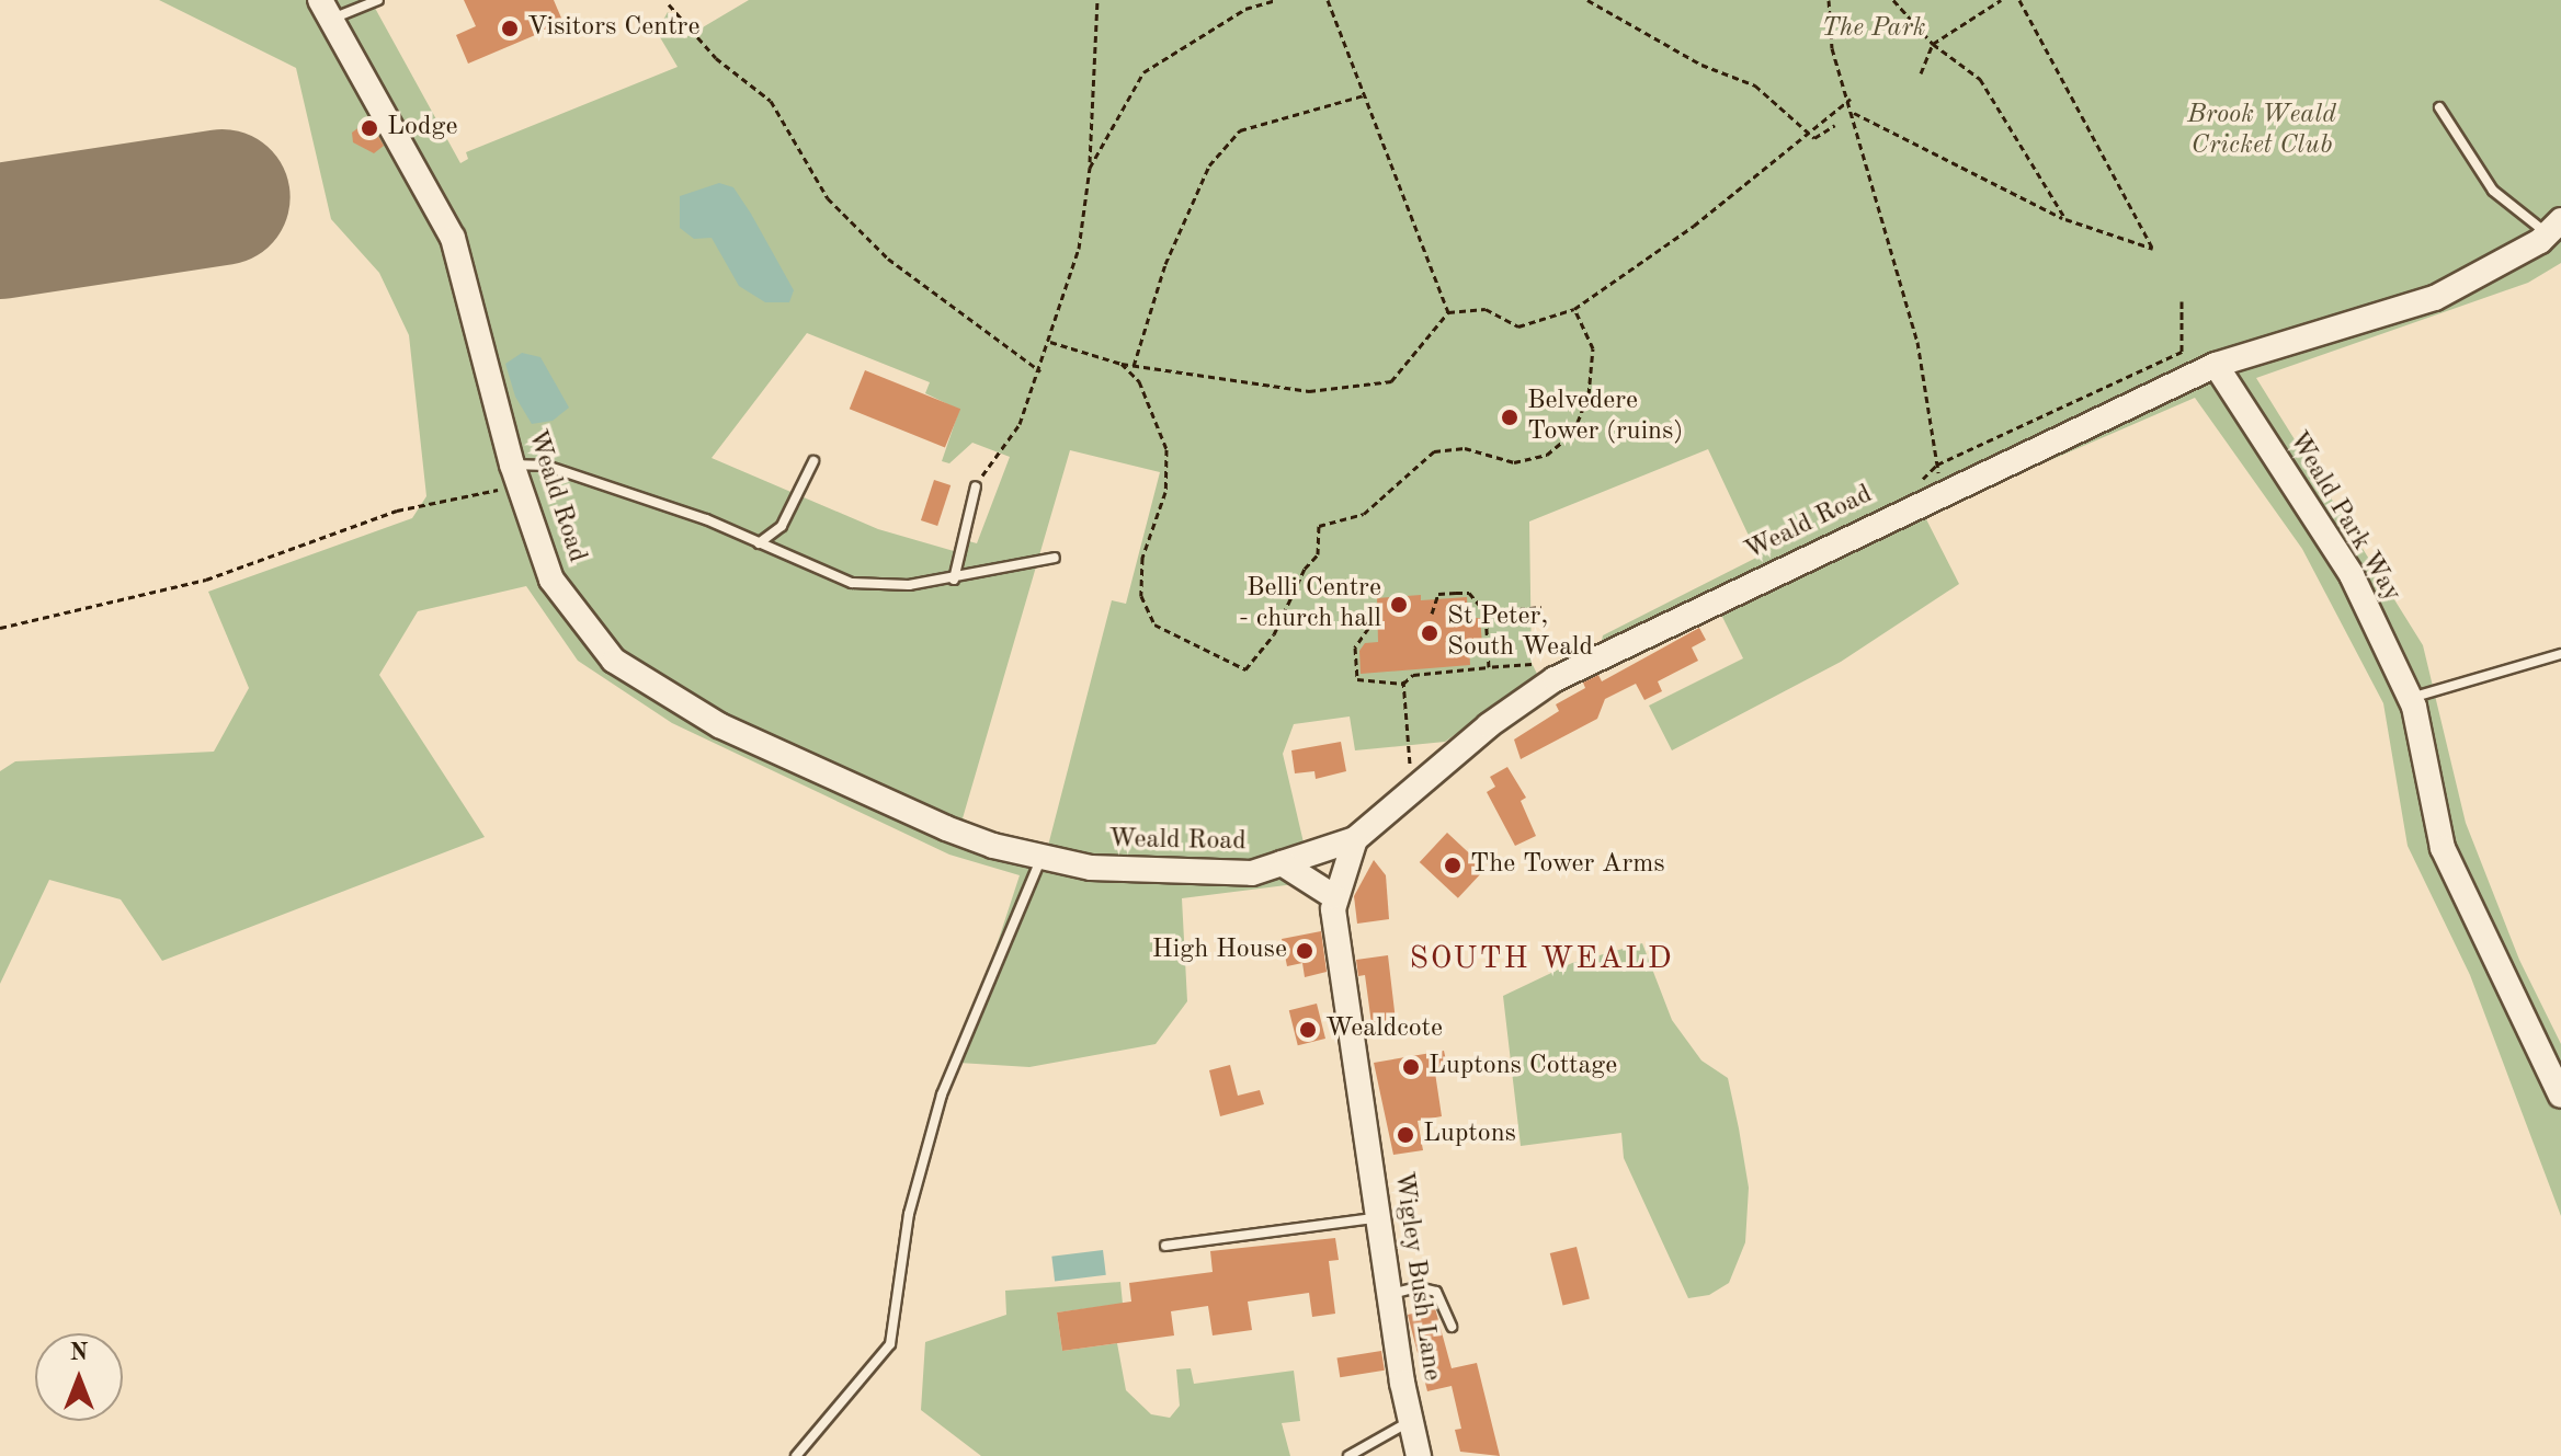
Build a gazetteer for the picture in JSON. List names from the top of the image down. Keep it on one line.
{"streets":{"street":["Weald Road","Weald Park Way","Wigley Bush Lane"]},"crossings":[["Weald Road","Weald Park Way"],["Weald Road","Wigley Bush Lane"]],"districts":["SOUTH WEALD"],"parks":["The Park","Brook Weald Cricket Club"],"places":["Visitors Centre","Lodge","Belvedere Tower (ruins)","Belli Centre - church hall","St Peter, South Weald","The Tower Arms","High House","Wealdcote","Luptons Cottage","Luptons"],"north":"top"}
